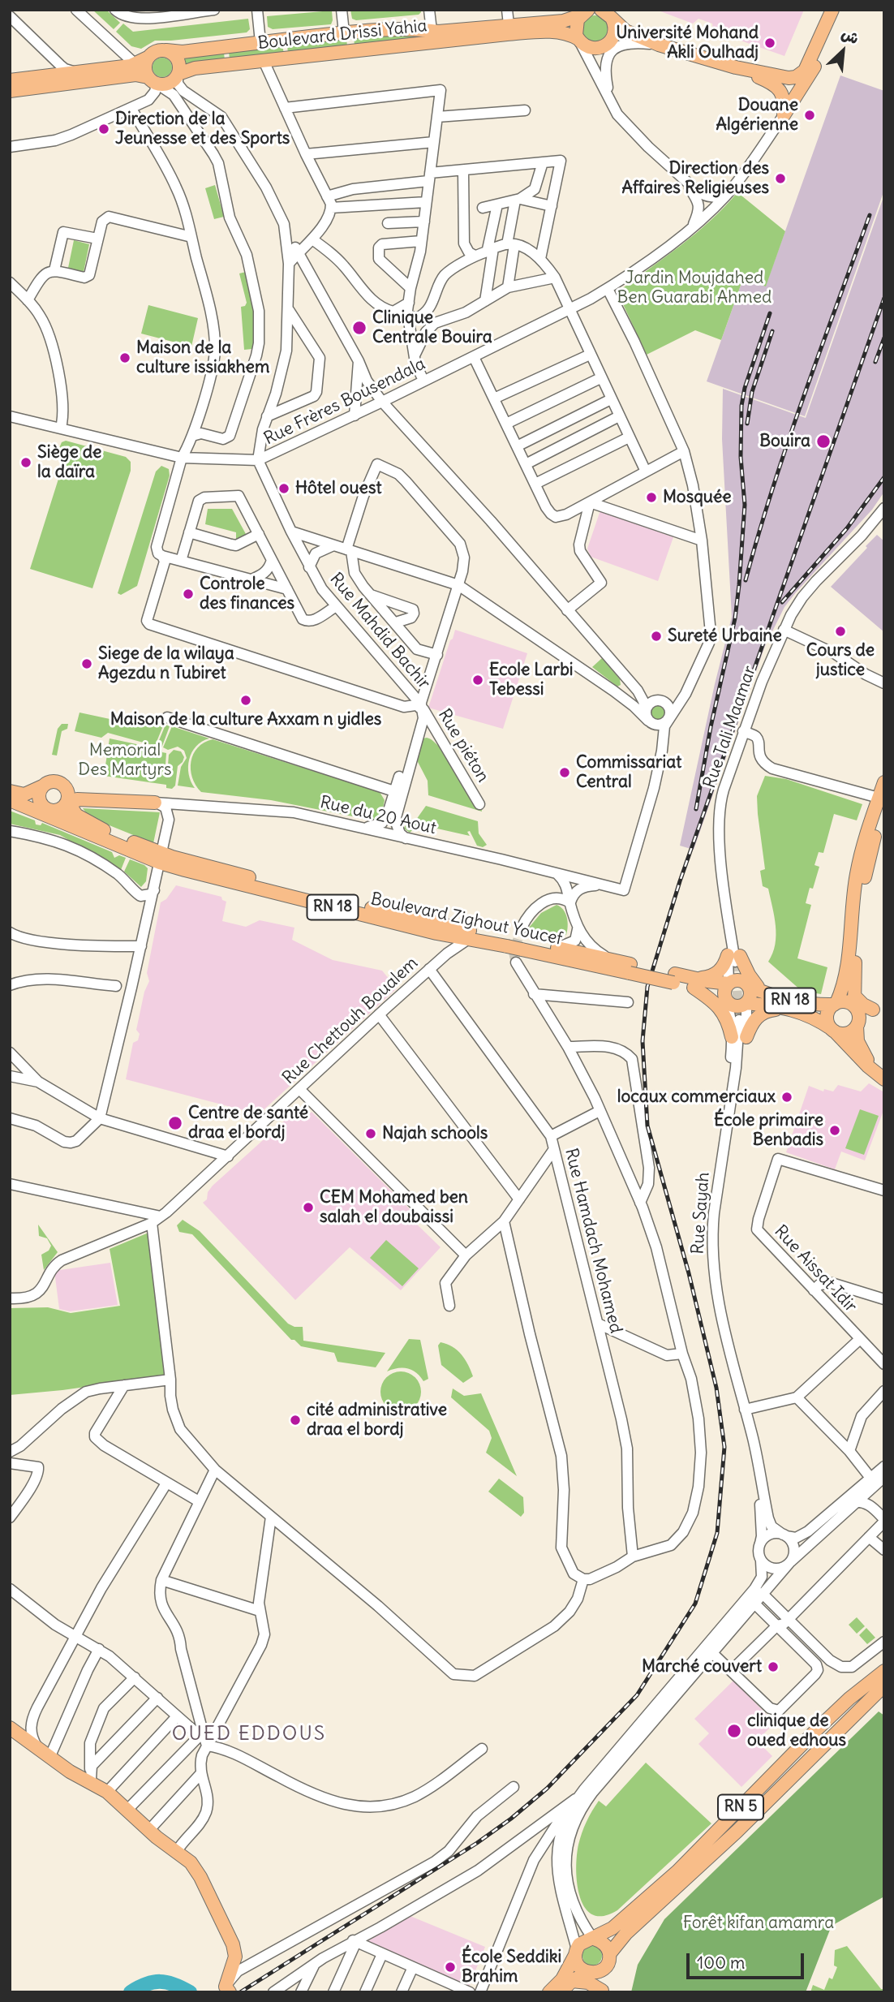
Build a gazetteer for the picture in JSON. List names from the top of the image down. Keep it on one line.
{"streets":{"main road":["Boulevard Drissi Yahia","RN 18","Boulevard Zighout Youcef","RN 5"],"street":["Rue Frères Bousendala","Rue Mahdid Bachir","Rue Tali Maamar","Rue piéton","Rue du 20 Aout","Rue Chettouh Boualem","Rue Sayah","Rue Hamdach Mohamed","Rue Aissat Idir"]},"crossings":[["Rue Frères Bousendala","Rue Mahdid Bachir"],["Rue Mahdid Bachir","Rue piéton"],["RN 18","Boulevard Zighout Youcef"],["Boulevard Zighout Youcef","Rue Chettouh Boualem"],["Rue Chettouh Boualem","Rue Hamdach Mohamed"]],"districts":["OUED EDDOUS"],"parks":["Jardin Moujdahed Ben Guarabi Ahmed","Memorial Des Martyrs","Forêt kifan amamra"],"places":["Université Mohand Akli Oulhadj","Douane Algérienne","Direction de la Jeunesse et des Sports","Direction des Affaires Religieuses","Clinique Centrale Bouira","Maison de la culture issiakhem","Bouira","Siège de la daïra","Hôtel ouest","Mosquée","Controle des finances","Cours de justice","Sureté Urbaine","Siege de la wilaya Agezdu n Tubiret","Ecole Larbi Tebessi","Maison de la culture Axxam n yidles","Commissariat Central","locaux commerciaux","Centre de santé draa el bordj","École primaire Benbadis","Najah schools","CEM Mohamed ben salah el doubaissi","cité administrative draa el bordj","Marché couvert","clinique de oued edhous","École Seddiki Brahim"],"scale_bar":"100 m","north":"top right"}
